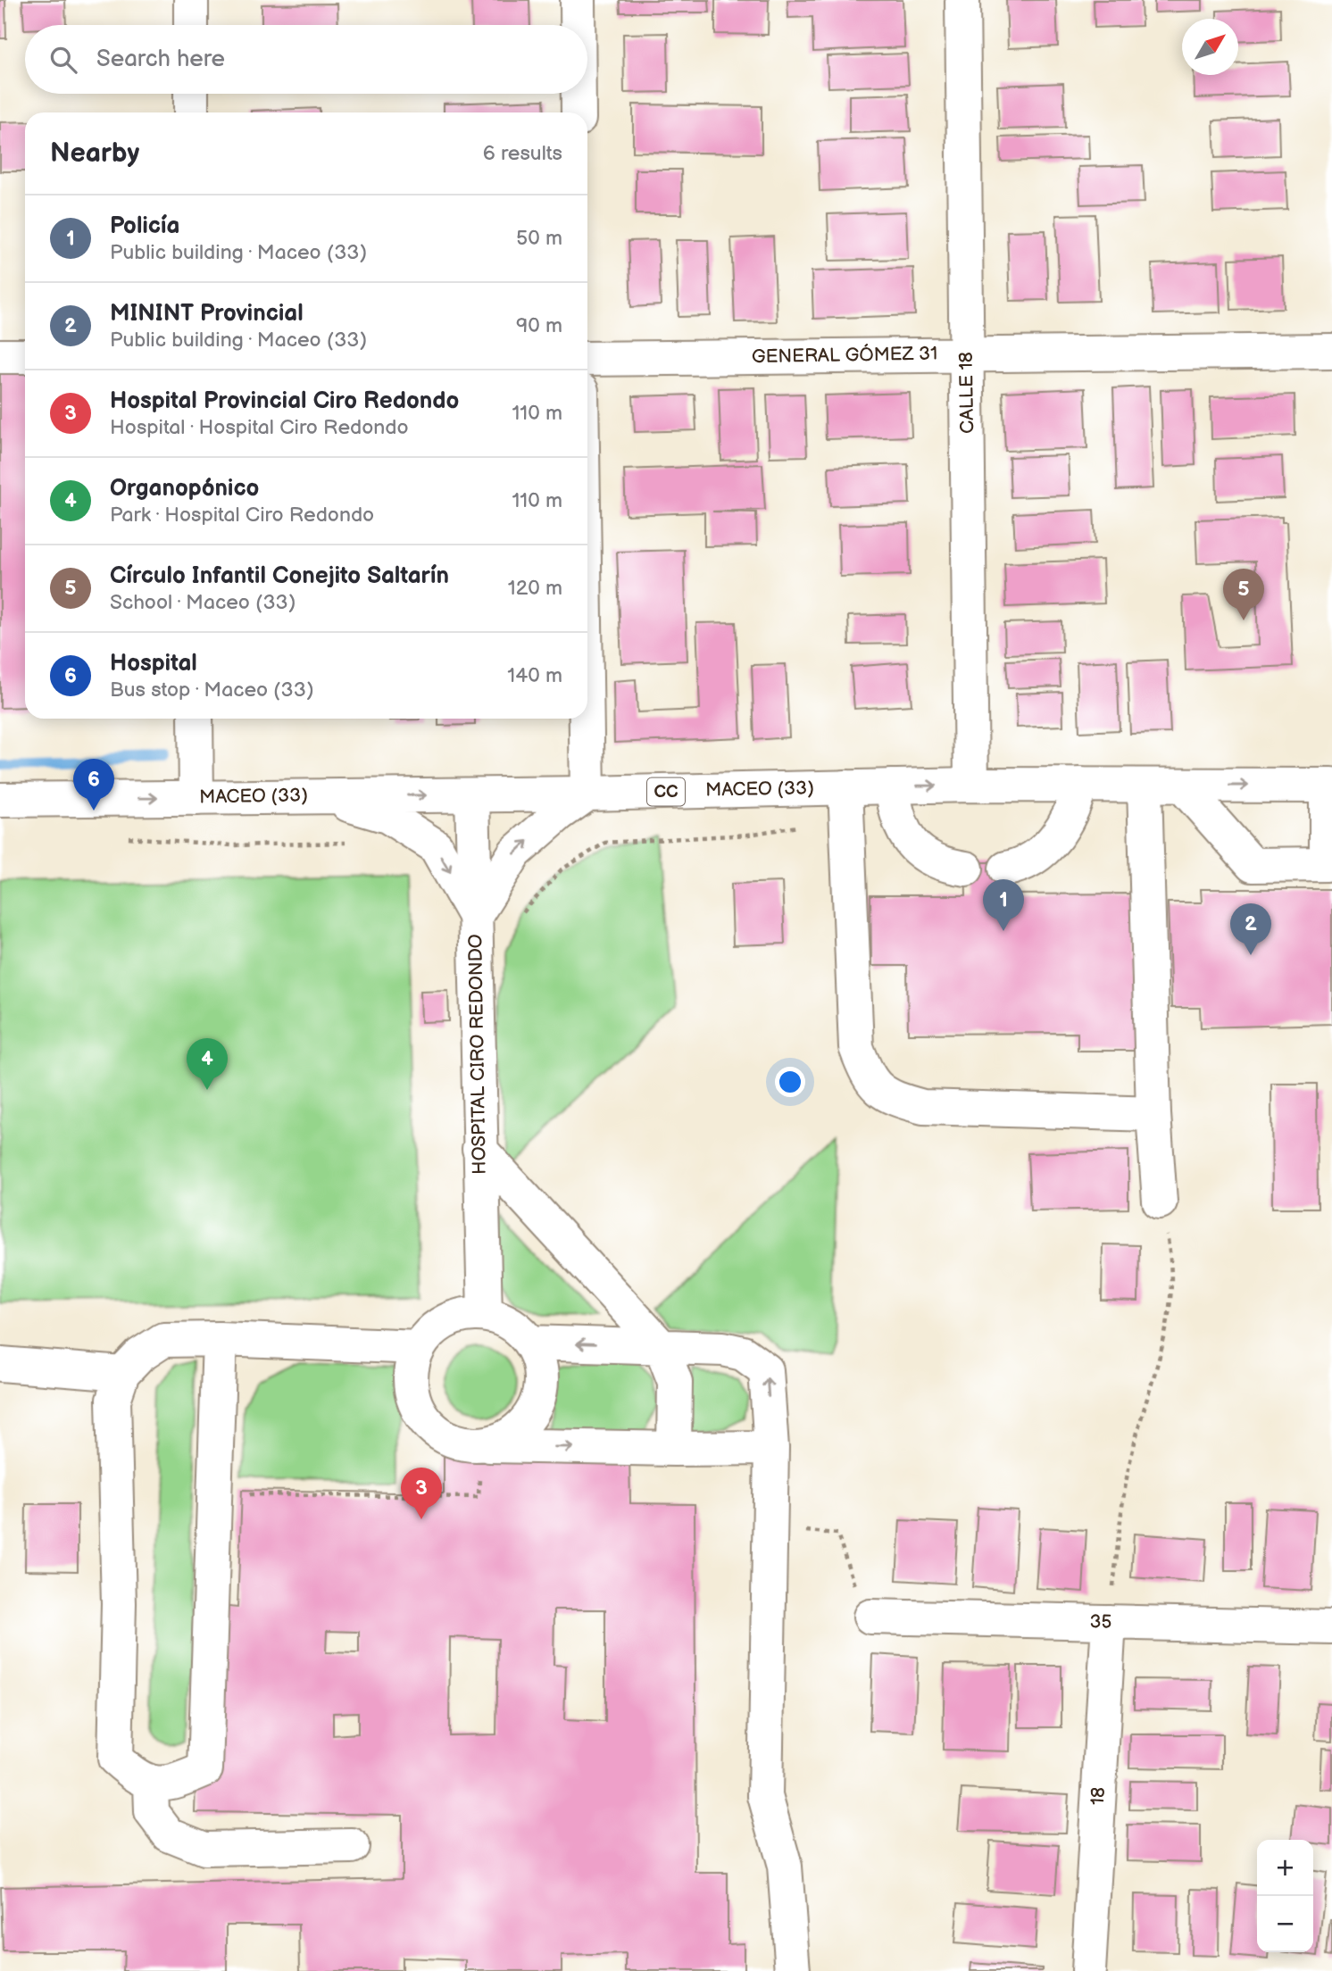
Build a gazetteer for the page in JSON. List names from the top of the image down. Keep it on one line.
{"streets":{"street":["GENERAL GÓMEZ 31","CALLE 18","MACEO (33)","CC","HOSPITAL CIRO REDONDO","35","18"]},"crossings":[["GENERAL GÓMEZ 31","CALLE 18"],["CALLE 18","MACEO (33)"],["MACEO (33)","HOSPITAL CIRO REDONDO"],["35","18"]],"one_way":["MACEO (33)"],"north":"top right","page":{"search":"Search here","heading":["Nearby","6 results"],"list":[{"mark":"1","name":"Policía","note":"Public building · Maceo (33)","value":"50 m"},{"mark":"2","name":"MININT Provincial","note":"Public building · Maceo (33)","value":"90 m"},{"mark":"3","name":"Hospital Provincial Ciro Redondo","note":"Hospital · Hospital Ciro Redondo","value":"110 m"},{"mark":"4","name":"Organopónico","note":"Park · Hospital Ciro Redondo","value":"110 m"},{"mark":"5","name":"Círculo Infantil Conejito Saltarín","note":"School · Maceo (33)","value":"120 m"},{"mark":"6","name":"Hospital","note":"Bus stop · Maceo (33)","value":"140 m"}],"pins":["5","6","1","2","4","3"],"map_buttons":["+","−"]}}
